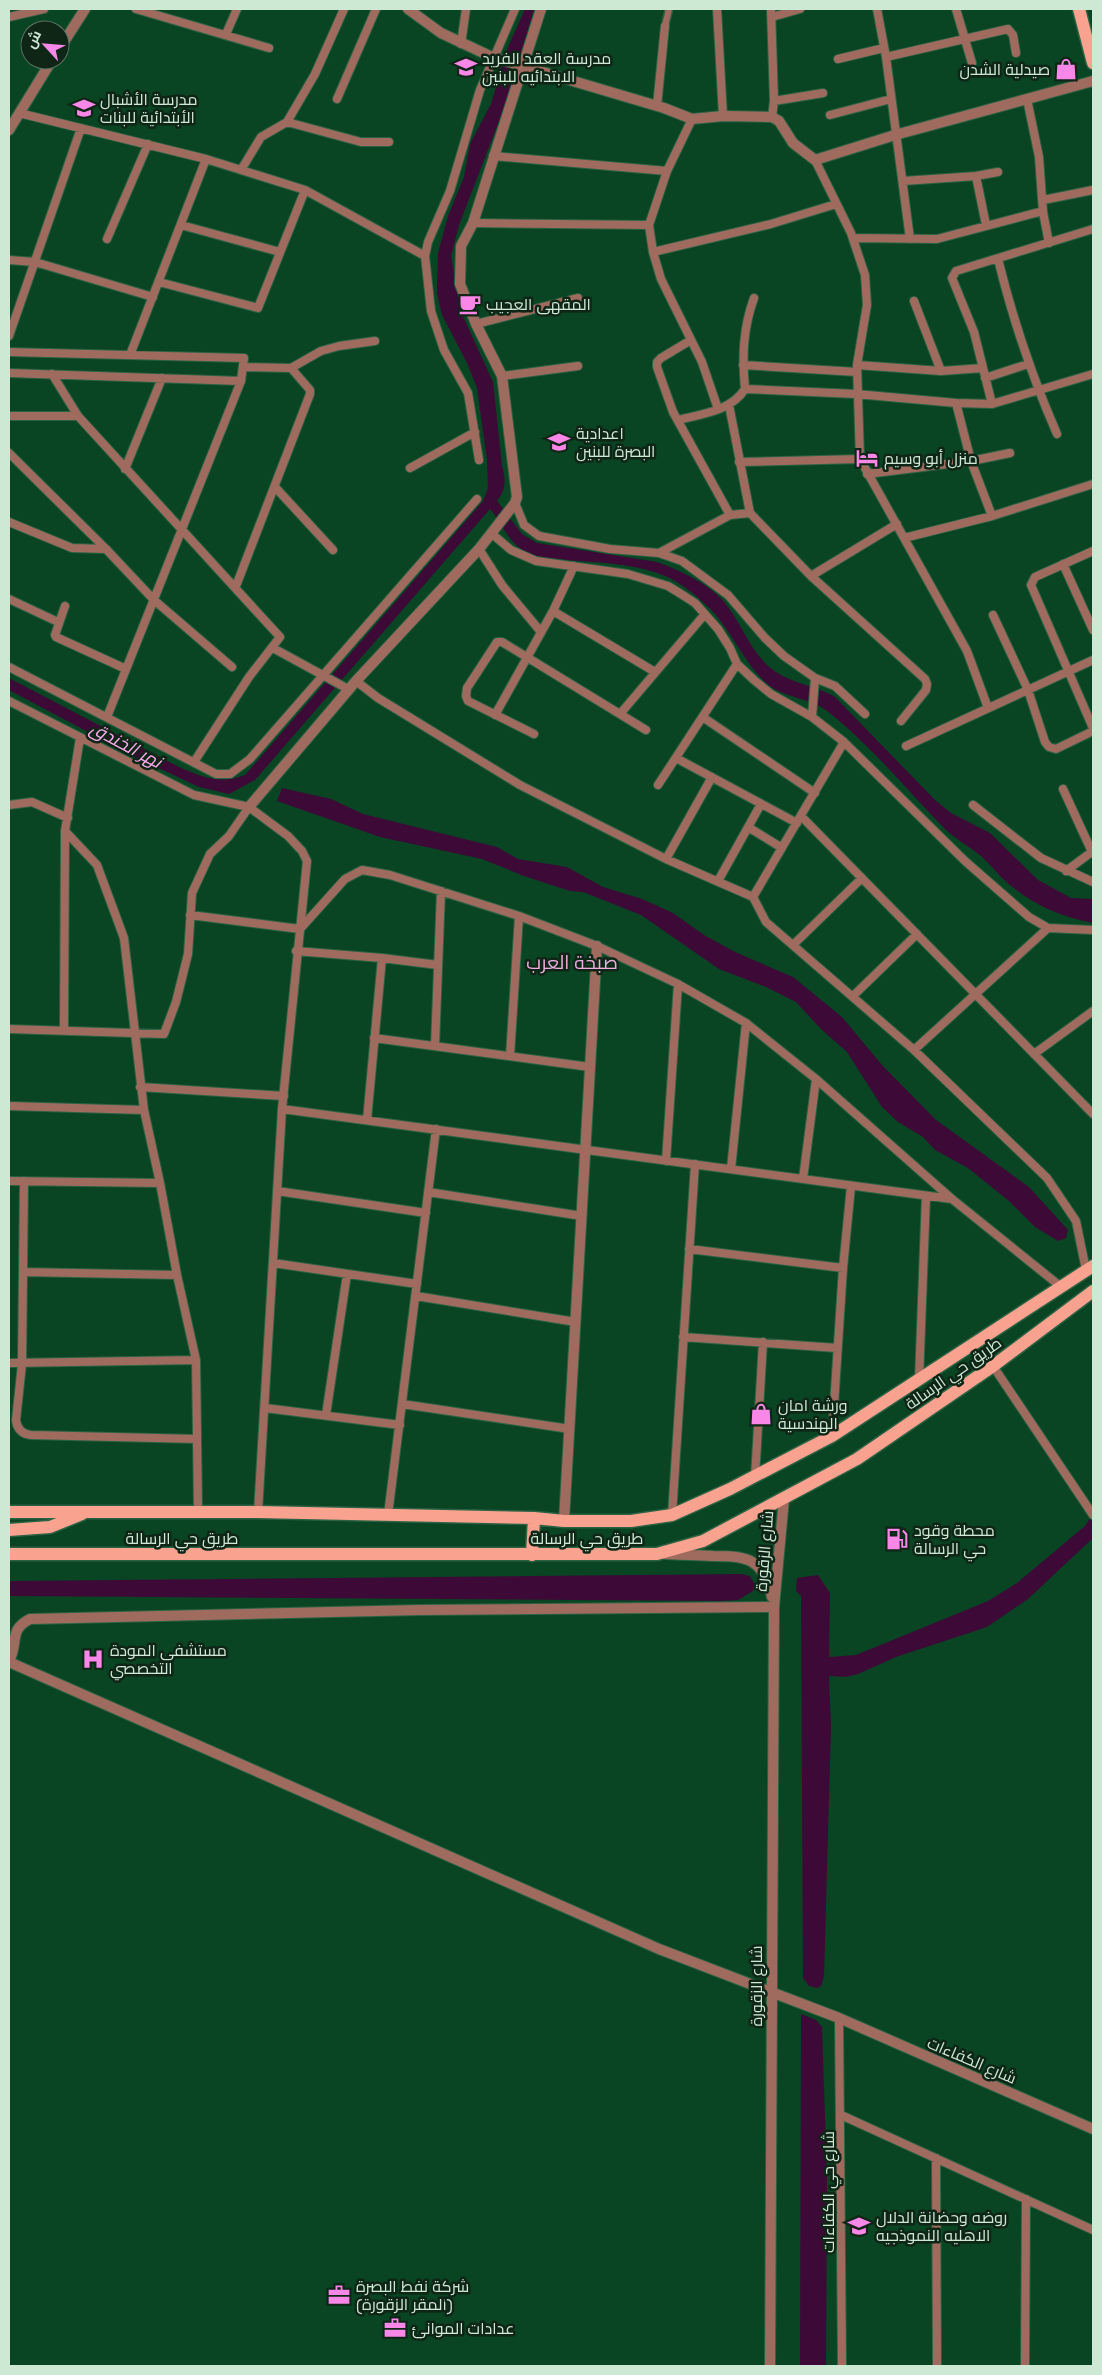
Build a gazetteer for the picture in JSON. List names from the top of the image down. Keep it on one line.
{"streets":{"main road":["طريق حي الرسالة"],"street":["شارع الزقورة","شارع الكفاءات","شارع حي الكفاءات"]},"crossings":[["طريق حي الرسالة","شارع الزقورة"],["شارع الزقورة","شارع الكفاءات"],["شارع الكفاءات","شارع حي الكفاءات"]],"districts":["صبخة العرب"],"water":["نهر الخندق"],"places":{"school or university":["مدرسة العقد الفريد الابتدائيه للبنين","مدرسة الأشبال الأبتدائية للبنات","اعدادية البصرة للبنين","روضه وحضانة الدلال الاهليه النموذجيه"],"shop":["صيدلية الشدن","ورشة امان الهندسية"],"cafe":["المقهى العجيب"],"hotel":["منزل أبو وسيم"],"fuel station":["محطة وقود حي الرسالة"],"hospital":["مستشفى المودة التخصصي"],"office":["شركة نفط البصرة (المقر الزقورة)","عدادات الموانئ"]},"north":"top left"}
